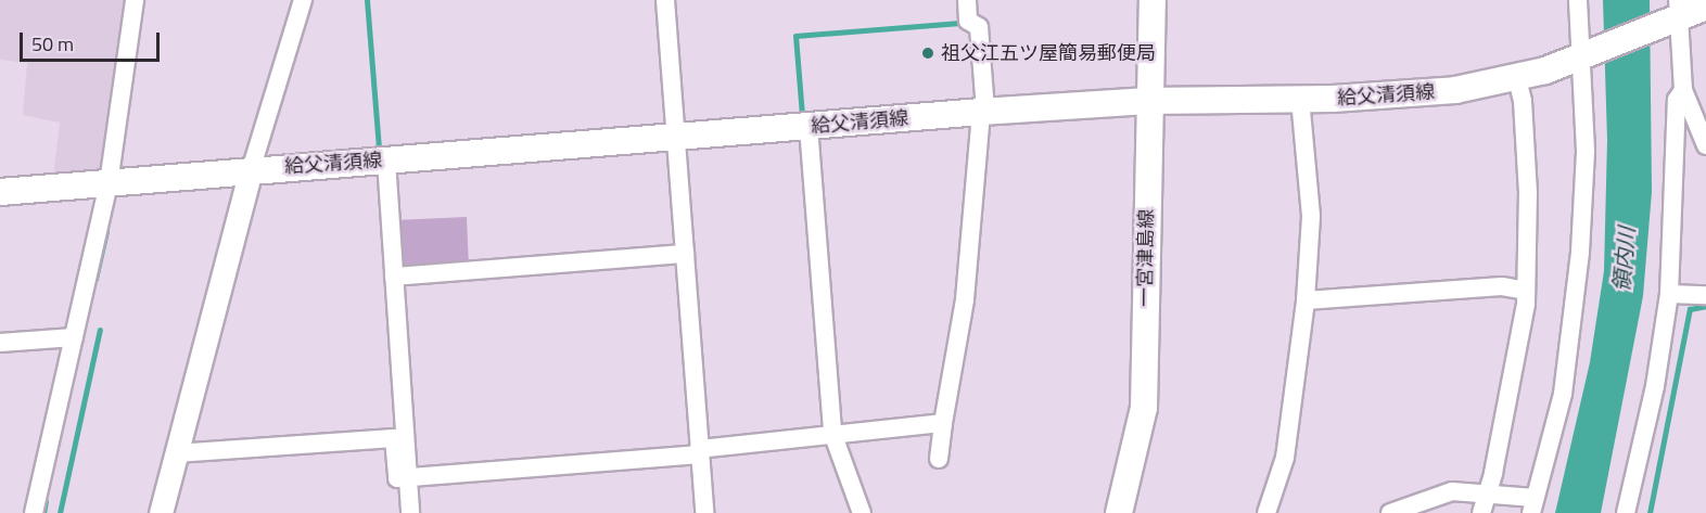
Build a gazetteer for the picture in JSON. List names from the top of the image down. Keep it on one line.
{"streets":{"main road":["給父清須線","一宮津島線"]},"crossings":[["給父清須線","一宮津島線"]],"water":["領内川"],"places":["祖父江五ツ屋簡易郵便局"],"scale_bar":"50 m"}
